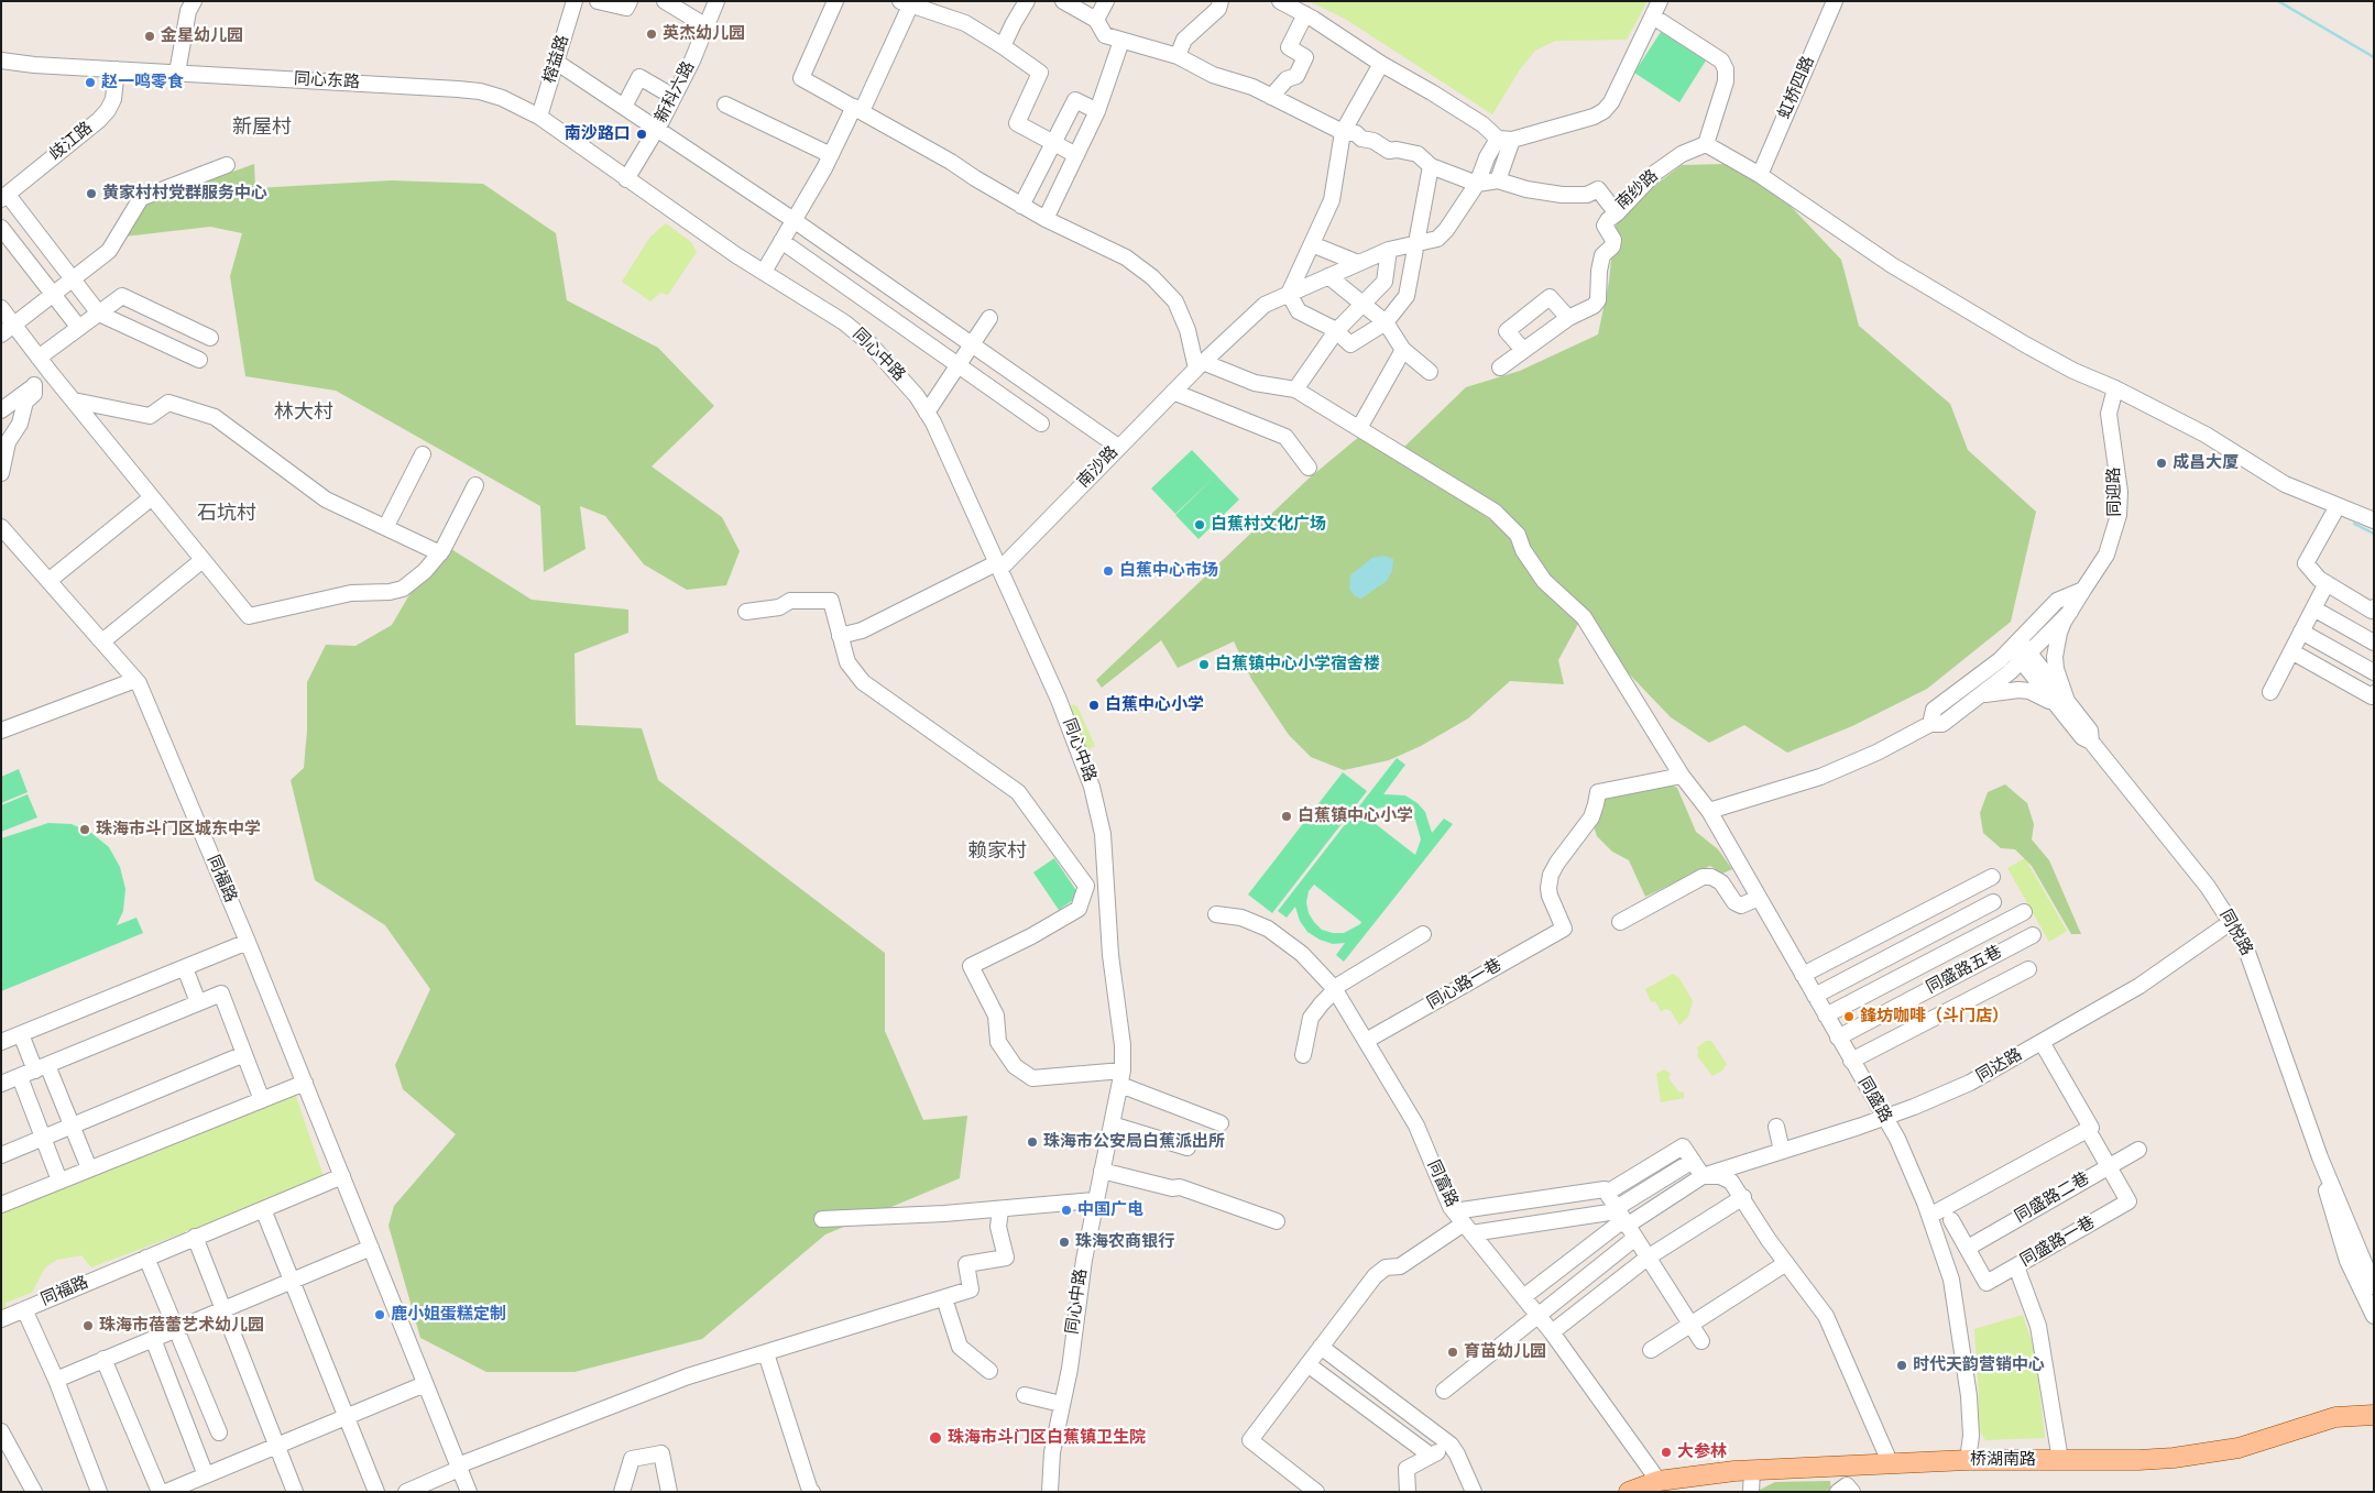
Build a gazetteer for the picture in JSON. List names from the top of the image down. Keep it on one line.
{"streets":{"main road":["桥湖南路"],"street":["榕益路","同心东路","虹桥四路","新科六路","歧江路","南纱路","同心中路","南沙路","同迎路","同福路","同悦路","同盛路五巷","同心路一巷","同达路","同盛路","同富路","同盛路二巷","同盛路一巷"]},"crossings":[["榕益路","同心东路"],["同心东路","新科六路"],["同心东路","歧江路"],["同心东路","同心中路"],["新科六路","同心中路"],["南纱路","南沙路"],["同心中路","南沙路"],["同悦路","同达路"],["同盛路五巷","同盛路"],["同心路一巷","同盛路"],["同心路一巷","同富路"],["同达路","同盛路"],["同盛路","桥湖南路"],["同富路","桥湖南路"],["同盛路二巷","同盛路一巷"]],"districts":["新屋村","林大村","石坑村","赖家村"],"places":["英杰幼儿园","金星幼儿园","赵一鸣零食","南沙路口","黄家村村党群服务中心","成昌大厦","白蕉村文化广场","白蕉中心市场","白蕉镇中心小学宿舍楼","白蕉中心小学","白蕉镇中心小学","珠海市斗门区城东中学","鋒坊咖啡（斗门店）","珠海市公安局白蕉派出所","中国广电","珠海农商银行","鹿小姐蛋糕定制","珠海市蓓蕾艺术幼儿园","育苗幼儿园","时代天韵营销中心","珠海市斗门区白蕉镇卫生院","大参林"]}
